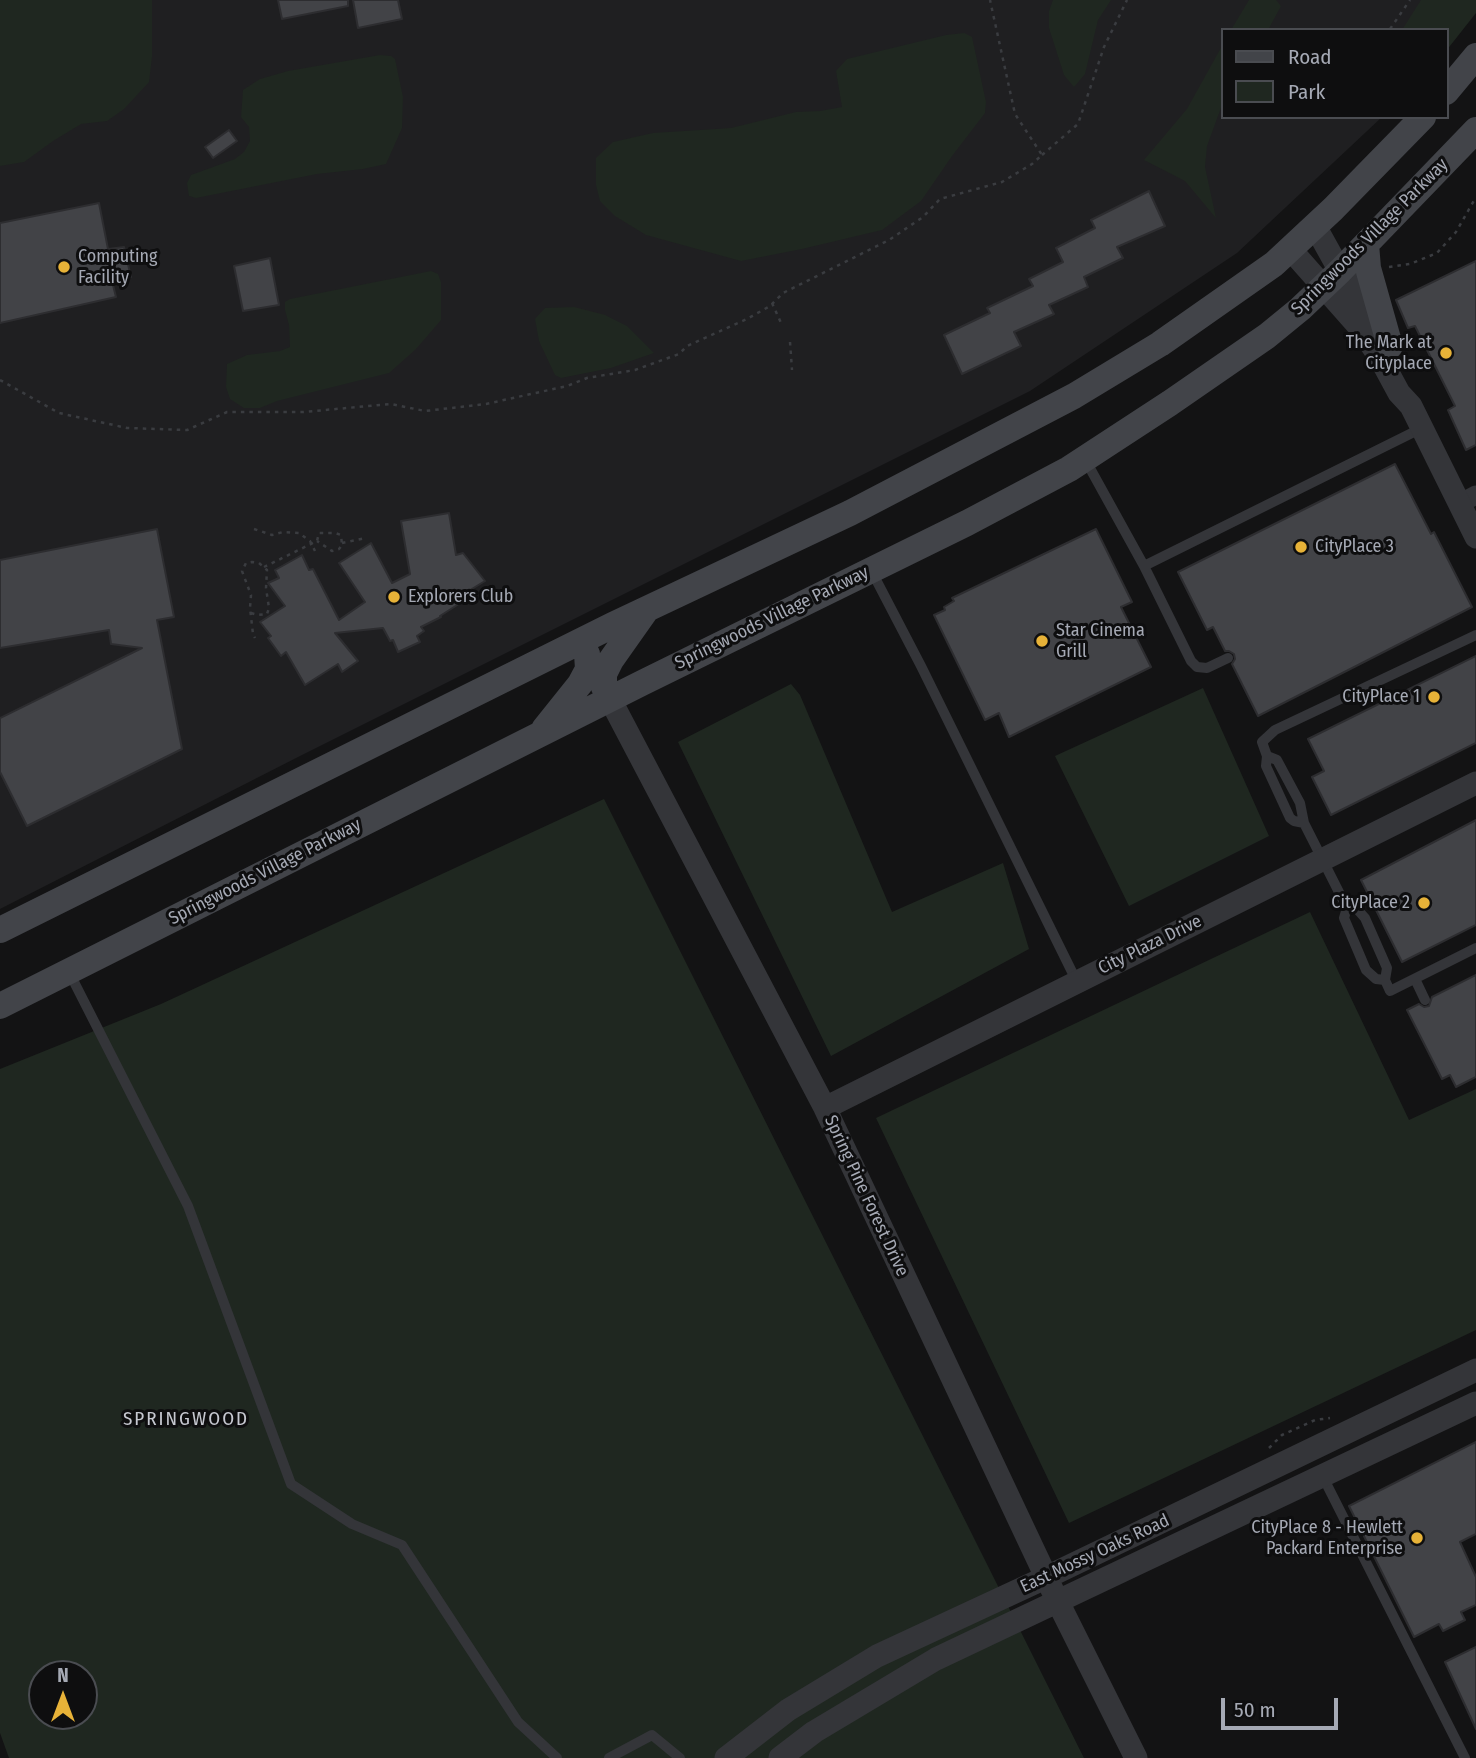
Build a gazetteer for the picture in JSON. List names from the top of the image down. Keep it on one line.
{"streets":{"main road":["Springwoods Village Parkway"],"street":["City Plaza Drive","Spring Pine Forest Drive","East Mossy Oaks Road"]},"crossings":[["Springwoods Village Parkway","Spring Pine Forest Drive"],["City Plaza Drive","Spring Pine Forest Drive"],["Spring Pine Forest Drive","East Mossy Oaks Road"]],"districts":["SPRINGWOOD"],"places":["Computing Facility","The Mark at Cityplace","CityPlace 3","Explorers Club","Star Cinema Grill","CityPlace 1","CityPlace 2","CityPlace 8 - Hewlett Packard Enterprise"],"legend":["Road","Park"],"scale_bar":"50 m","north":"top"}
